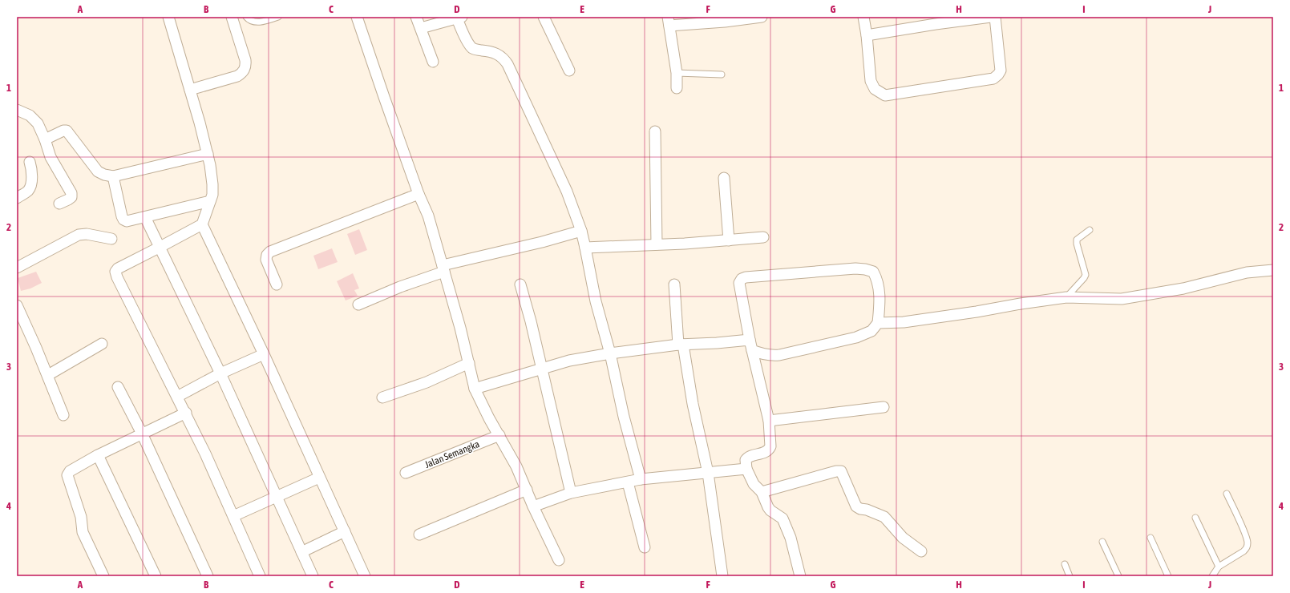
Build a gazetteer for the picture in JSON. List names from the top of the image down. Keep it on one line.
{"streets":{"street":["Jalan Semangka"]},"grid":{"columns":["A","B","C","D","E","F","G","H","I","J"],"rows":["1","2","3","4"]}}
